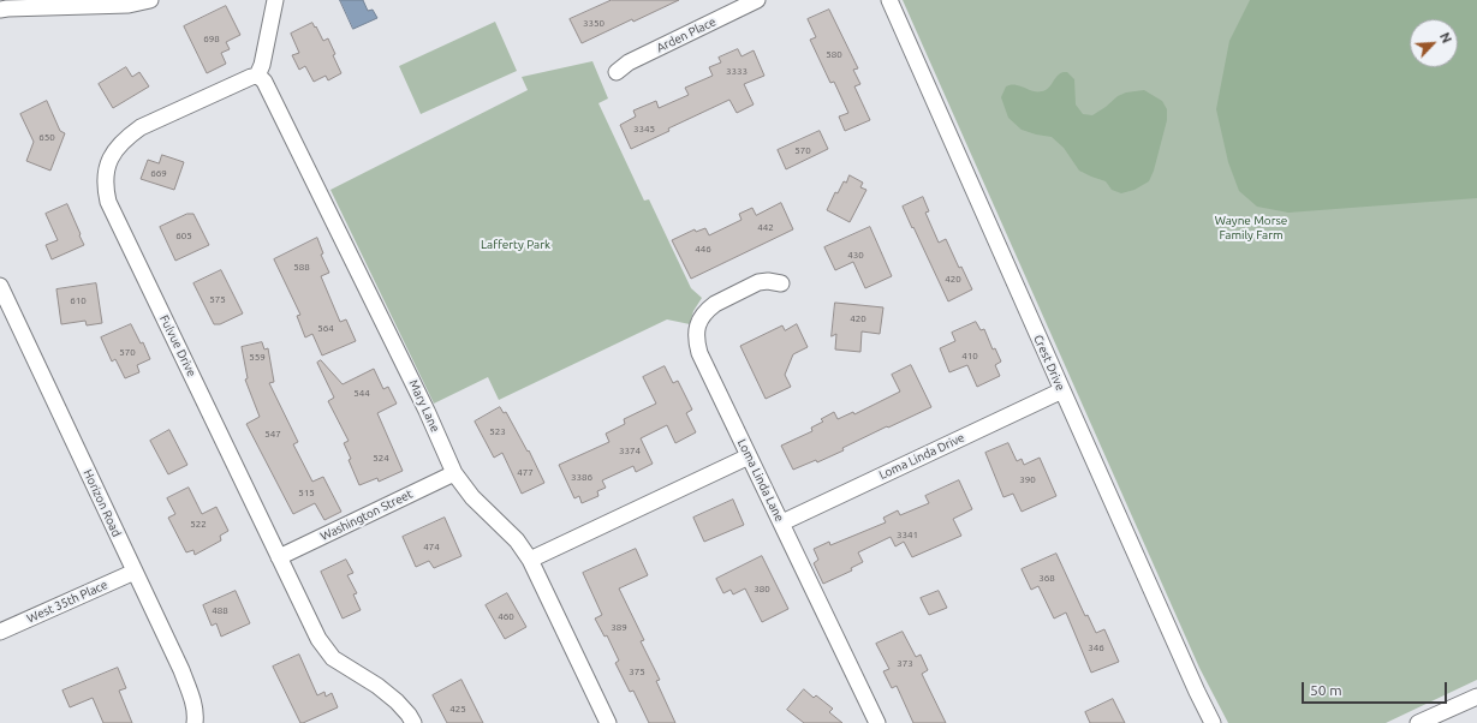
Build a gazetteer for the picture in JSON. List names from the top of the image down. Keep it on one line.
{"streets":{"street":["Arden Place","Fulvue Drive","Crest Drive","Mary Lane","Loma Linda Drive","Loma Linda Lane","Horizon Road","Washington Street","West 35th Place"]},"crossings":[["Fulvue Drive","Mary Lane"],["Fulvue Drive","Washington Street"],["Crest Drive","Loma Linda Drive"],["Mary Lane","Washington Street"],["Loma Linda Drive","Loma Linda Lane"],["Horizon Road","West 35th Place"]],"parks":["Wayne Morse Family Farm","Lafferty Park"],"house_numbers":["3350","698","580","3333","3345","650","570","669","442","605","446","430","588","420","575","610","420","564","570","410","559","544","523","547","3374","524","477","3386","390","515","522","3341","474","368","380","488","460","389","346","373","375","425"],"scale_bar":"50 m","north":"top right"}
